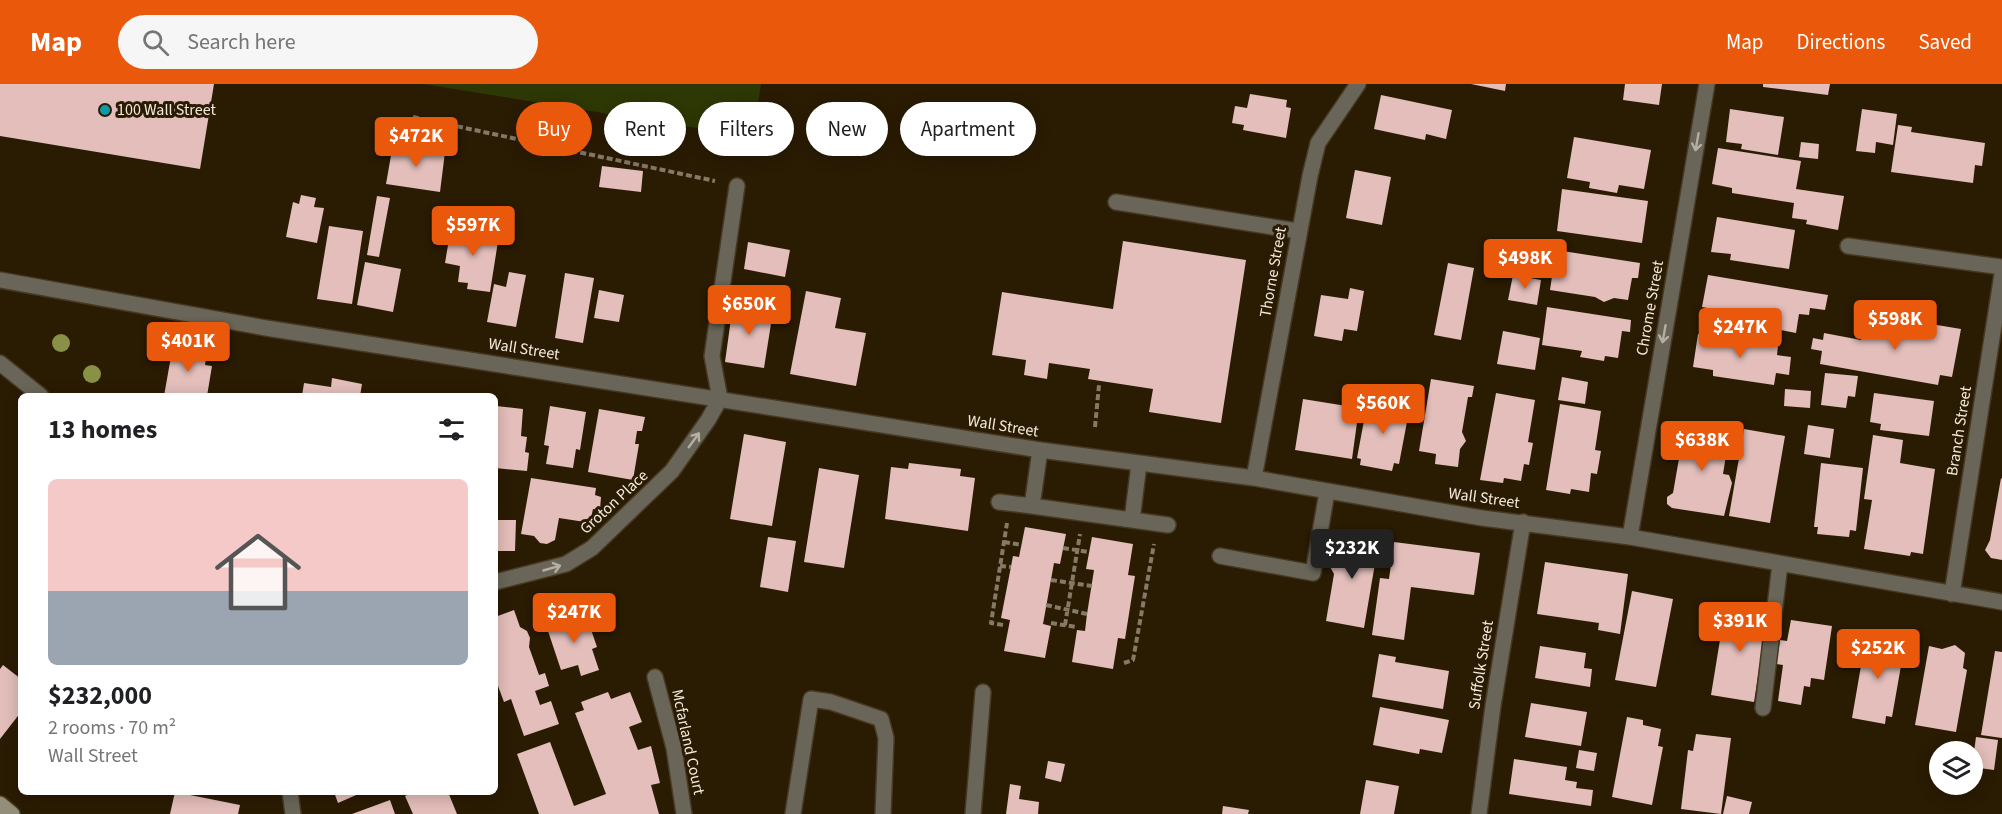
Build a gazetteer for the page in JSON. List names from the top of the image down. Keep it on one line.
{"streets":{"street":["Thorne Street","Chrome Street","Wall Street","Branch Street","Groton Place","Suffolk Street","Mcfarland Court"]},"crossings":[["Thorne Street","Wall Street"],["Chrome Street","Wall Street"],["Wall Street","Branch Street"],["Wall Street","Groton Place"],["Wall Street","Suffolk Street"]],"one_way":["Chrome Street","Groton Place"],"places":["100 Wall Street"],"page":{"header":"Map","search":"Search here","nav":["Map","Directions","Saved"],"chip":["Buy","Rent","Filters","New","Apartment"],"price":["$472K","$597K","$498K","$650K","$598K","$247K","$401K","$560K","$638K","$232K","$247K","$391K","$252K"],"heading":"13 homes","list":[{"name":"$232,000","note":"2 rooms · 70 m² · Wall Street"}]}}
